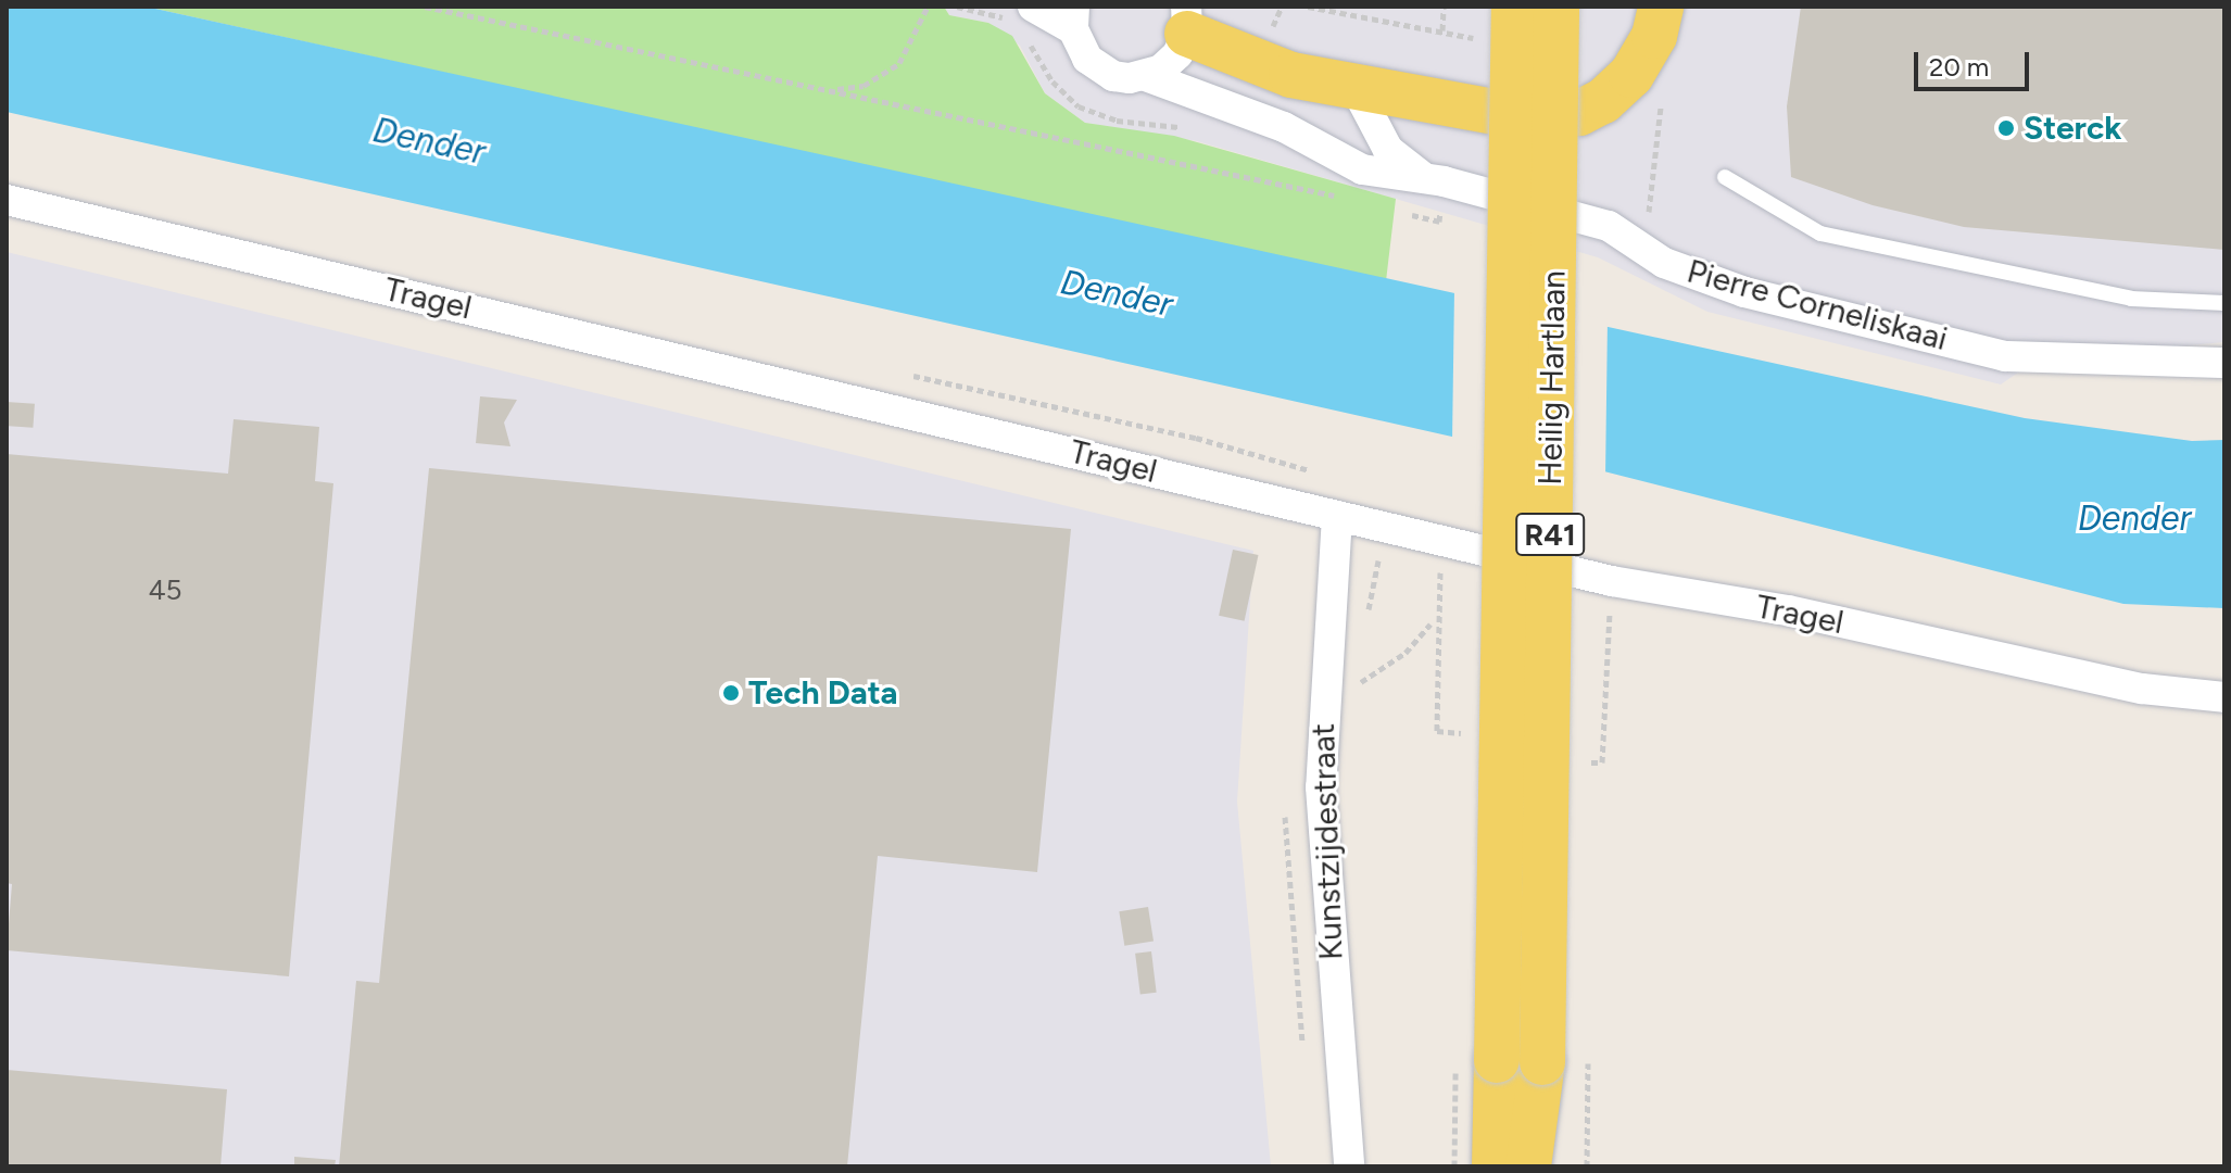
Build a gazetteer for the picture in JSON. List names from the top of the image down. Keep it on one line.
{"streets":{"main road":["Heilig Hartlaan","R41"],"street":["Tragel","Pierre Corneliskaai","Kunstzijdestraat"]},"crossings":[["Tragel","Kunstzijdestraat"]],"water":["Dender"],"places":["Sterck","Tech Data"],"house_numbers":["45"],"scale_bar":"20 m"}
